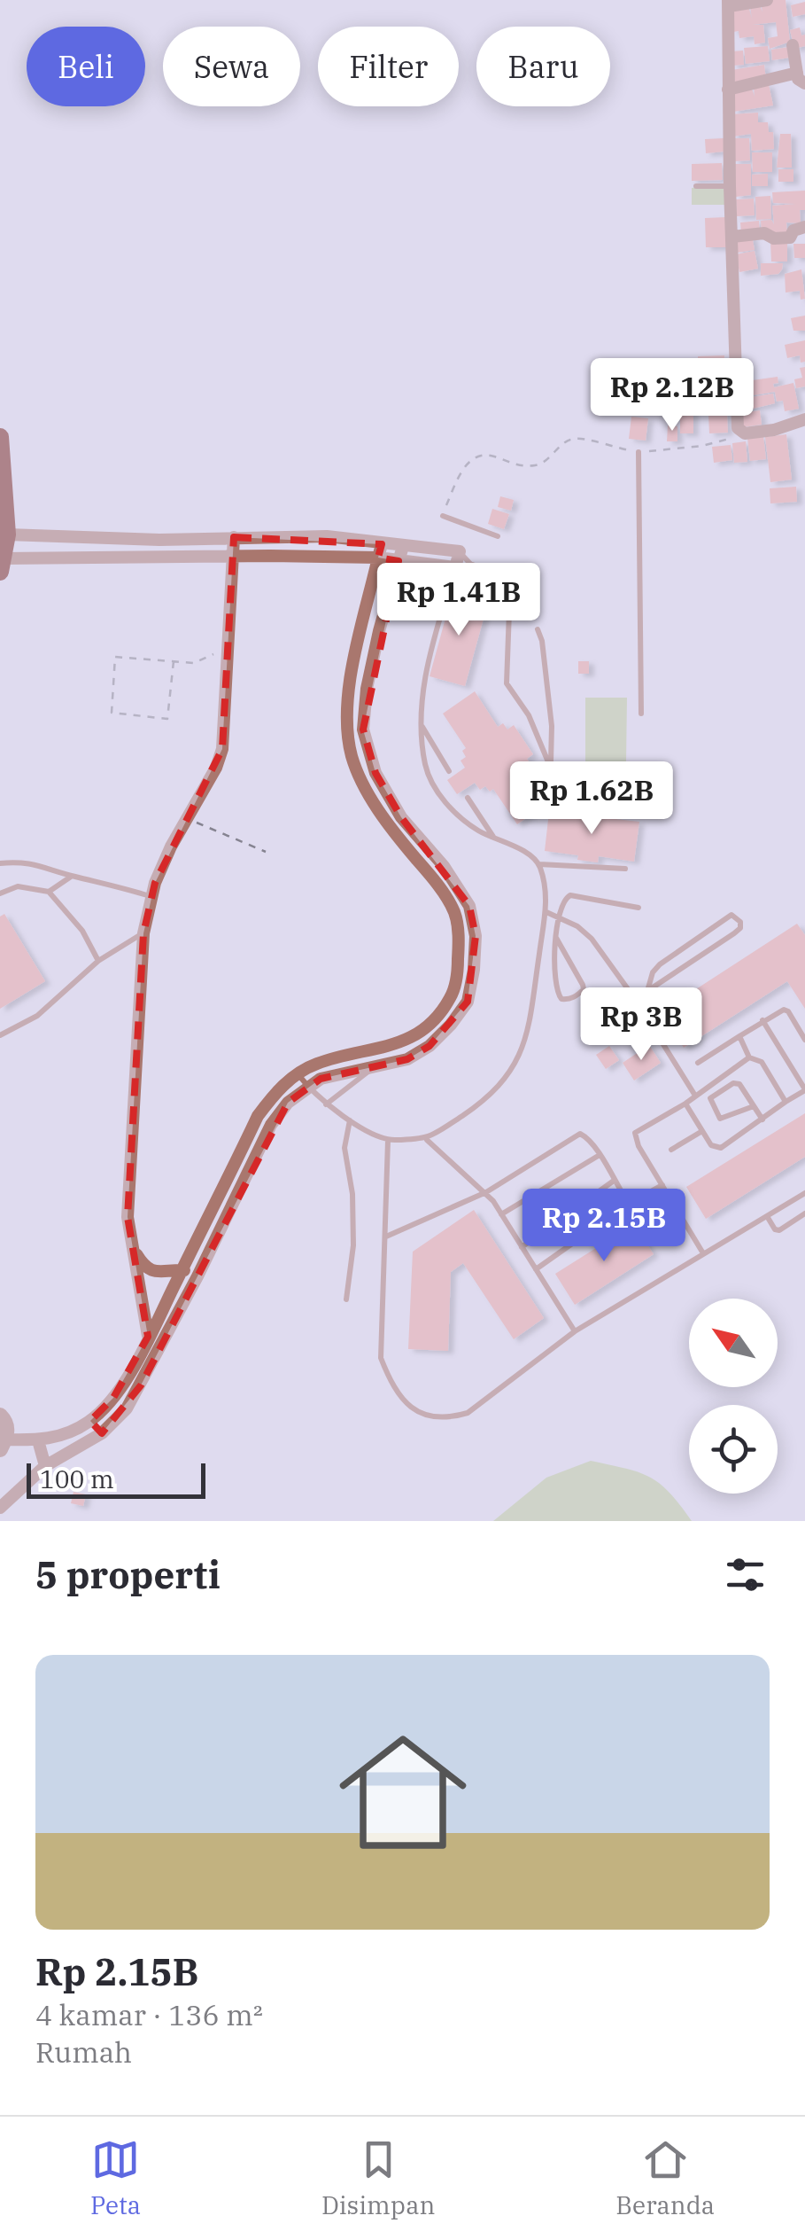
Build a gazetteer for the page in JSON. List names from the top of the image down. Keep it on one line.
{"scale_bar":"100 m","north":"top left","page":{"chip":["Beli","Sewa","Filter","Baru"],"price":["Rp 2.12B","Rp 1.41B","Rp 1.62B","Rp 3B","Rp 2.15B"],"scale":"100 m","heading":"5 properti","list":[{"name":"Rp 2.15B","note":"4 kamar · 136 m² · Rumah"}],"tabs":["Peta","Disimpan","Beranda"]}}
